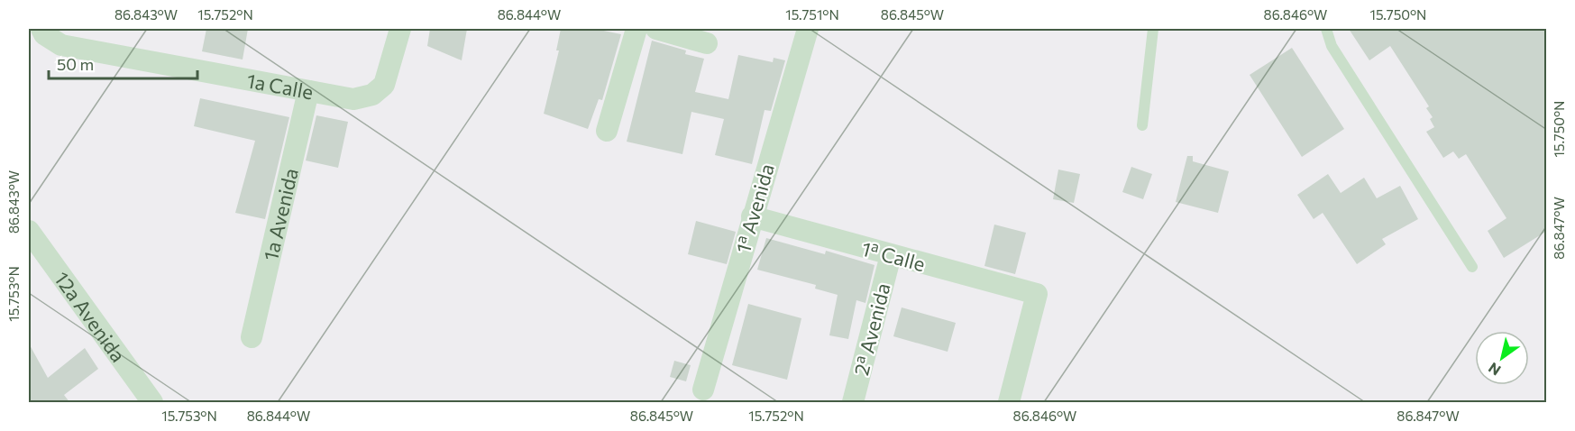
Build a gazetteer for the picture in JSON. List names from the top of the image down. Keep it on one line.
{"streets":{"street":["1a Calle","1ª Avenida","1a Avenida","1ª Calle","12a Avenida","2ª Avenida"]},"crossings":[["1a Calle","1a Avenida"],["1ª Avenida","1ª Calle"],["1ª Calle","2ª Avenida"]],"scale_bar":"50 m","north":"bottom left","coordinates":["86.843°W","15.752°N","86.844°W","15.751°N","86.845°W","86.846°W","15.750°N","86.847°W","15.753°N"]}
